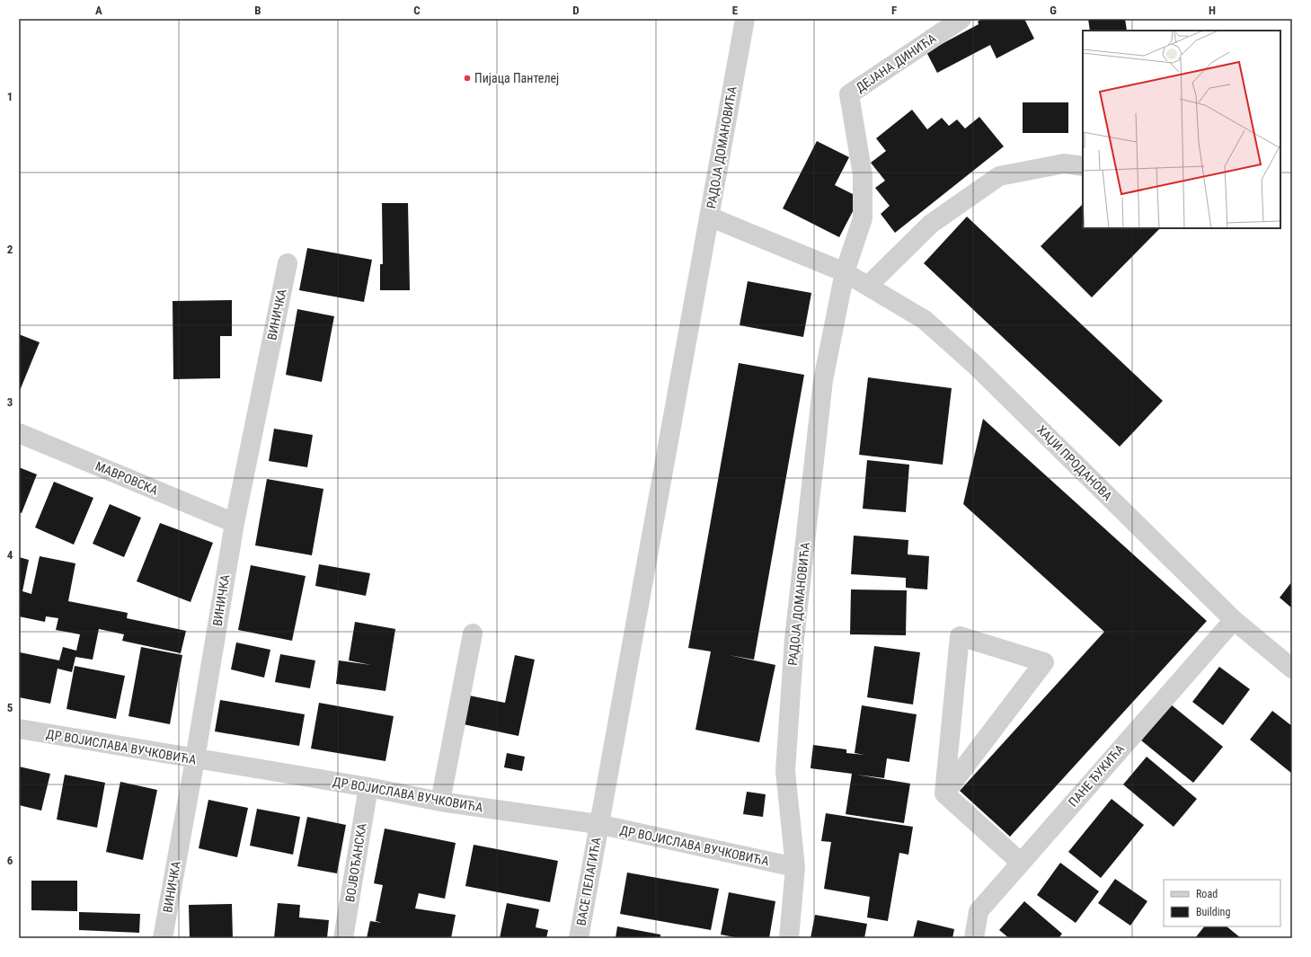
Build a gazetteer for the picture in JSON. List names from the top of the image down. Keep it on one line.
{"streets":{"street":["ДЕЈАНА ДИНИЋА","РАДОЈА ДОМАНОВИЋА","ВИНИЧКА","ХАЏИ ПРОДАНОВА","МАВРОВСКА","ДР ВОЈИСЛАВА ВУЧКОВИЋА","ПАНЕ ЂУКИЋА","ВОЈВОЂАНСКА","ВАСЕ ПЕЛАГИЋА"]},"crossings":[["ДЕЈАНА ДИНИЋА","РАДОЈА ДОМАНОВИЋА"],["РАДОЈА ДОМАНОВИЋА","ХАЏИ ПРОДАНОВА"],["РАДОЈА ДОМАНОВИЋА","ДР ВОЈИСЛАВА ВУЧКОВИЋА"],["РАДОЈА ДОМАНОВИЋА","ВАСЕ ПЕЛАГИЋА"],["ВИНИЧКА","МАВРОВСКА"],["ВИНИЧКА","ДР ВОЈИСЛАВА ВУЧКОВИЋА"],["ХАЏИ ПРОДАНОВА","ПАНЕ ЂУКИЋА"],["ДР ВОЈИСЛАВА ВУЧКОВИЋА","ВОЈВОЂАНСКА"],["ДР ВОЈИСЛАВА ВУЧКОВИЋА","ВАСЕ ПЕЛАГИЋА"]],"places":["Пијаца Пантелеј"],"legend":["Road","Building"],"grid":{"columns":["A","B","C","D","E","F","G","H"],"rows":["1","2","3","4","5","6"]}}
